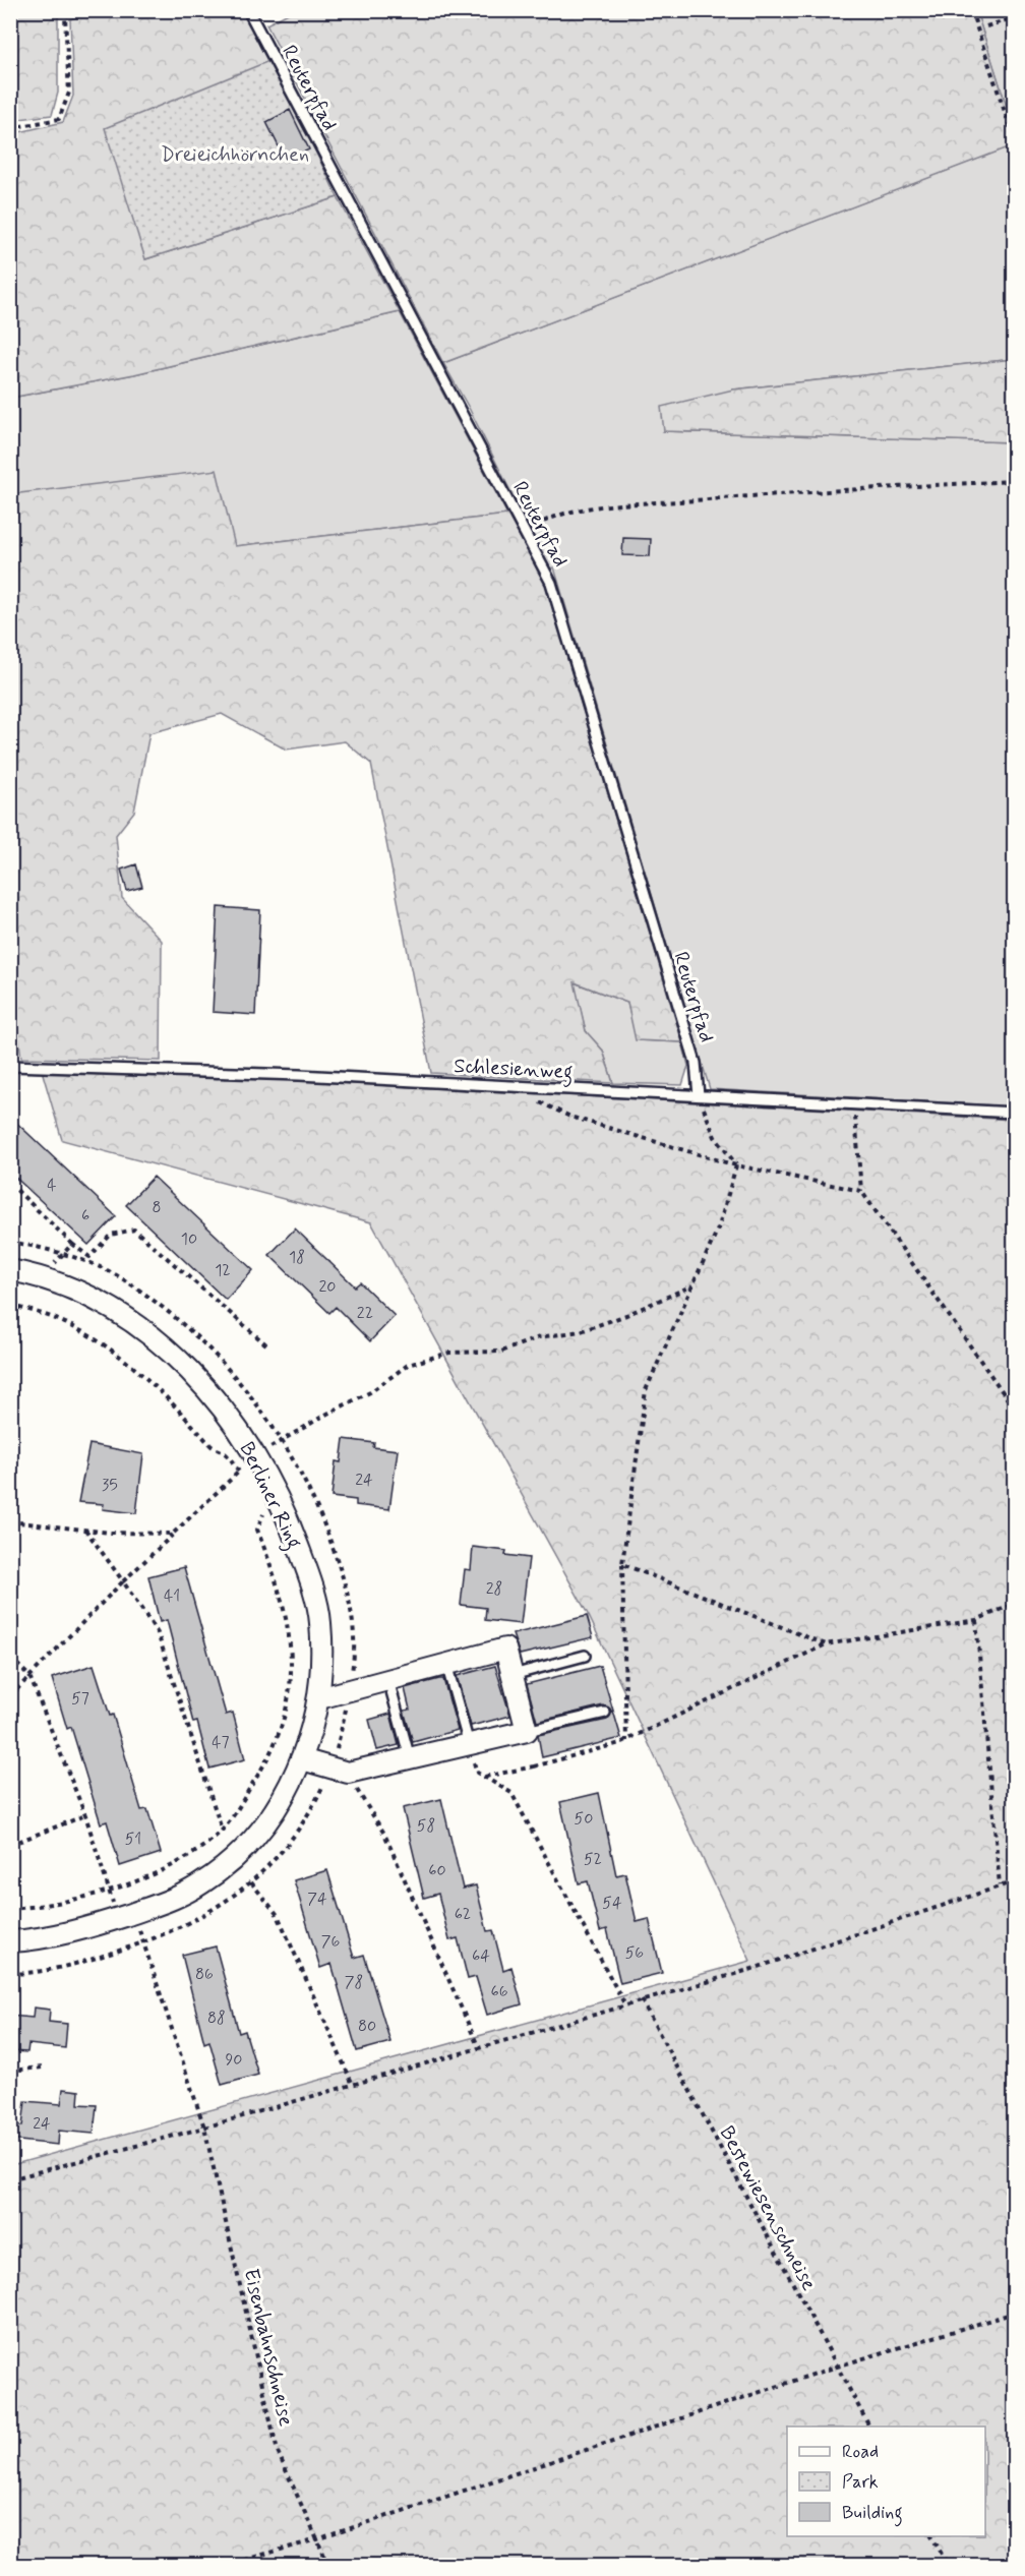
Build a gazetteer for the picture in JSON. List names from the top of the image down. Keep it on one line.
{"streets":{"street":["Berliner Ring"],"lane":["Reuterpfad","Schlesienweg"],"path":["Bestewiesenschneise","Eisenbahnschneise"]},"crossings":[["Reuterpfad","Schlesienweg"]],"parks":["Dreieichhörnchen"],"house_numbers":["4","8","6","10","18","12","20","22","24","35","28","41","57","47","50","58","51","52","60","74","54","62","76","56","64","86","78","66","88","80","90","24"],"legend":["Road","Park","Building"]}
